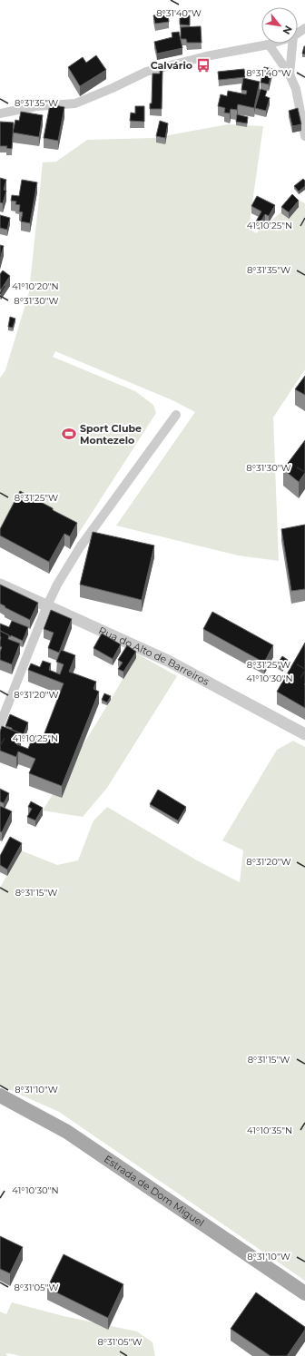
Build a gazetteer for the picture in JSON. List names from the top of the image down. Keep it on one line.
{"streets":{"main road":["Estrada de Dom Miguel"],"street":["Rua do Alto de Barreiros"]},"places":{"bus stop":["Calvário"],"sports":["Sport Clube Montezelo"]},"north":"bottom right","coordinates":["8°31'40\"W","8°31'35\"W","41°10'25\"N","41°10'20\"N","8°31'30\"W","8°31'25\"W","41°10'30\"N","8°31'20\"W","8°31'15\"W","8°31'10\"W","41°10'35\"N","8°31'05\"W"]}
